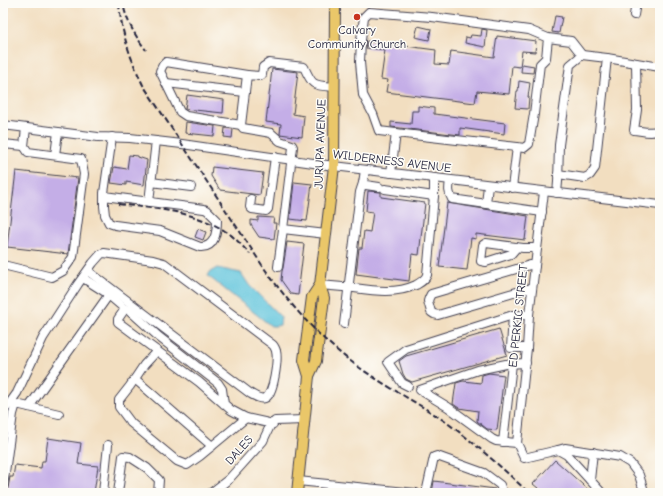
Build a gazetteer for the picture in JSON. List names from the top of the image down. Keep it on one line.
{"streets":{"main road":["JURUPA AVENUE"],"street":["WILDERNESS AVENUE","ED PERKIC STREET","DALES"]},"crossings":[["JURUPA AVENUE","WILDERNESS AVENUE"],["WILDERNESS AVENUE","ED PERKIC STREET"]],"places":["Calvary Community Church"]}
